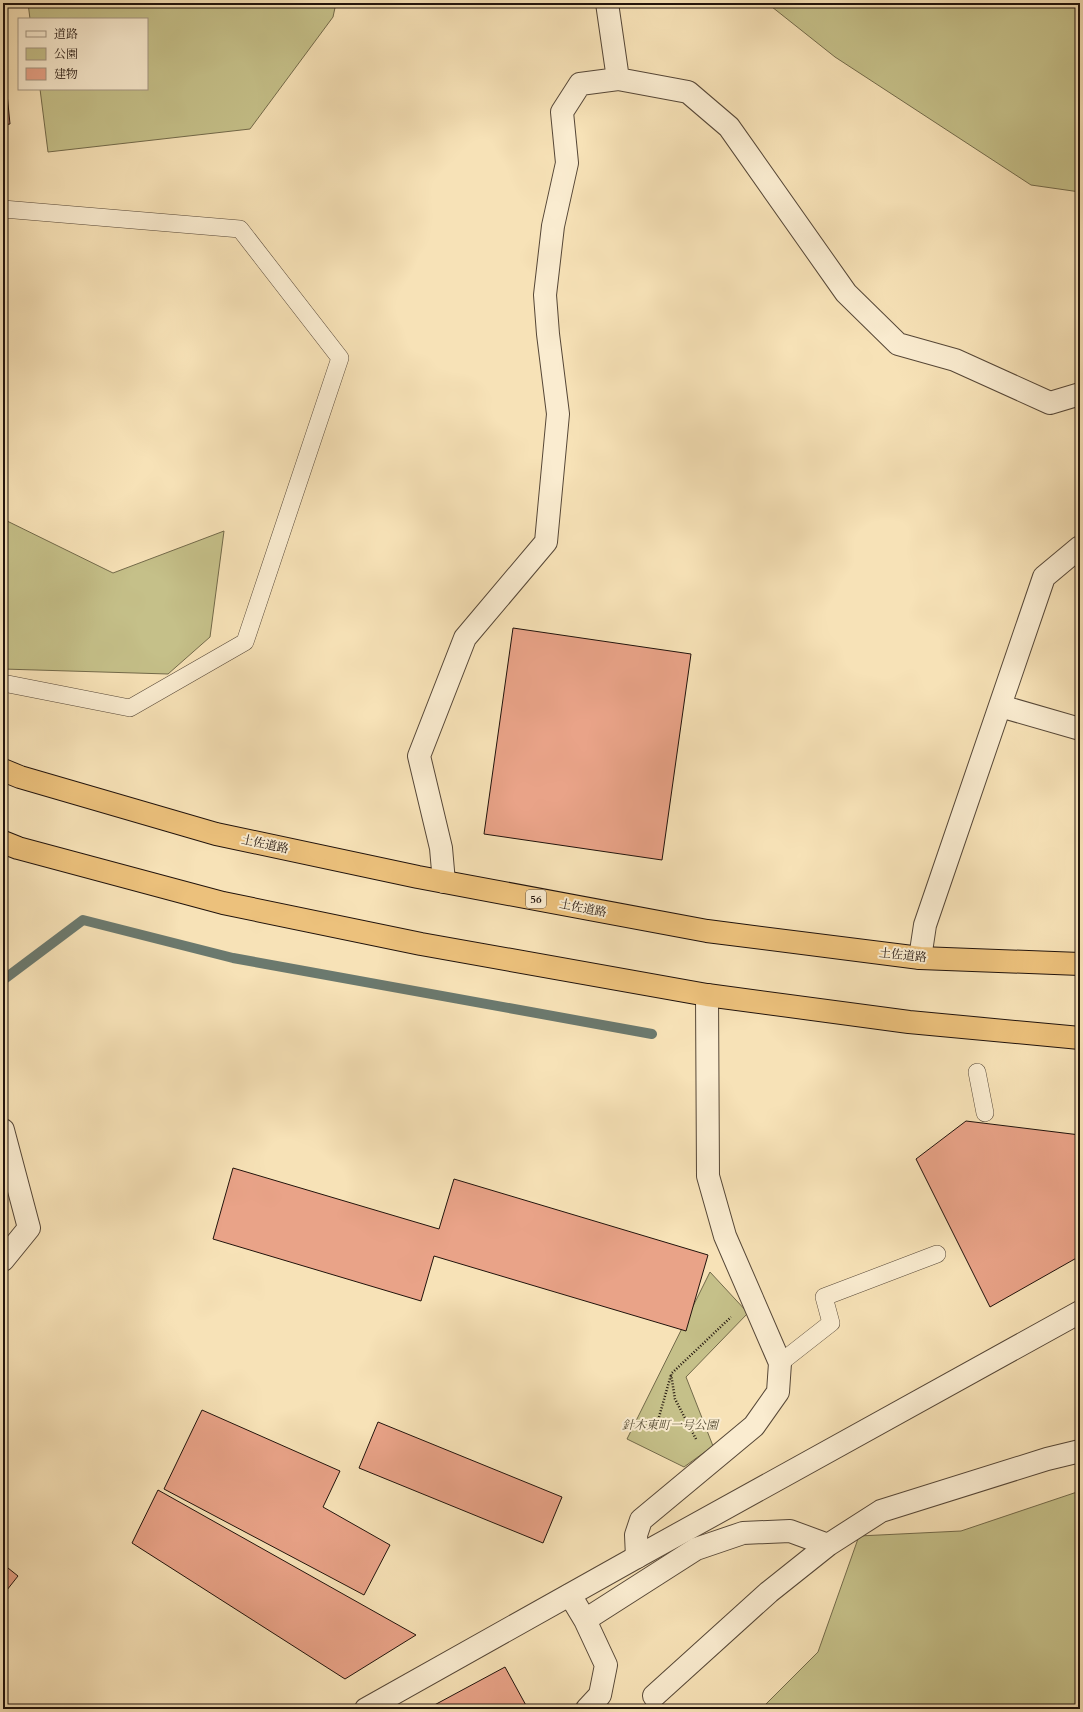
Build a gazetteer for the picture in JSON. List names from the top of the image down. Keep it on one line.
{"streets":{"highway":["土佐道路","56"]},"parks":["針木東町一号公園"],"legend":["道路","公園","建物"]}
